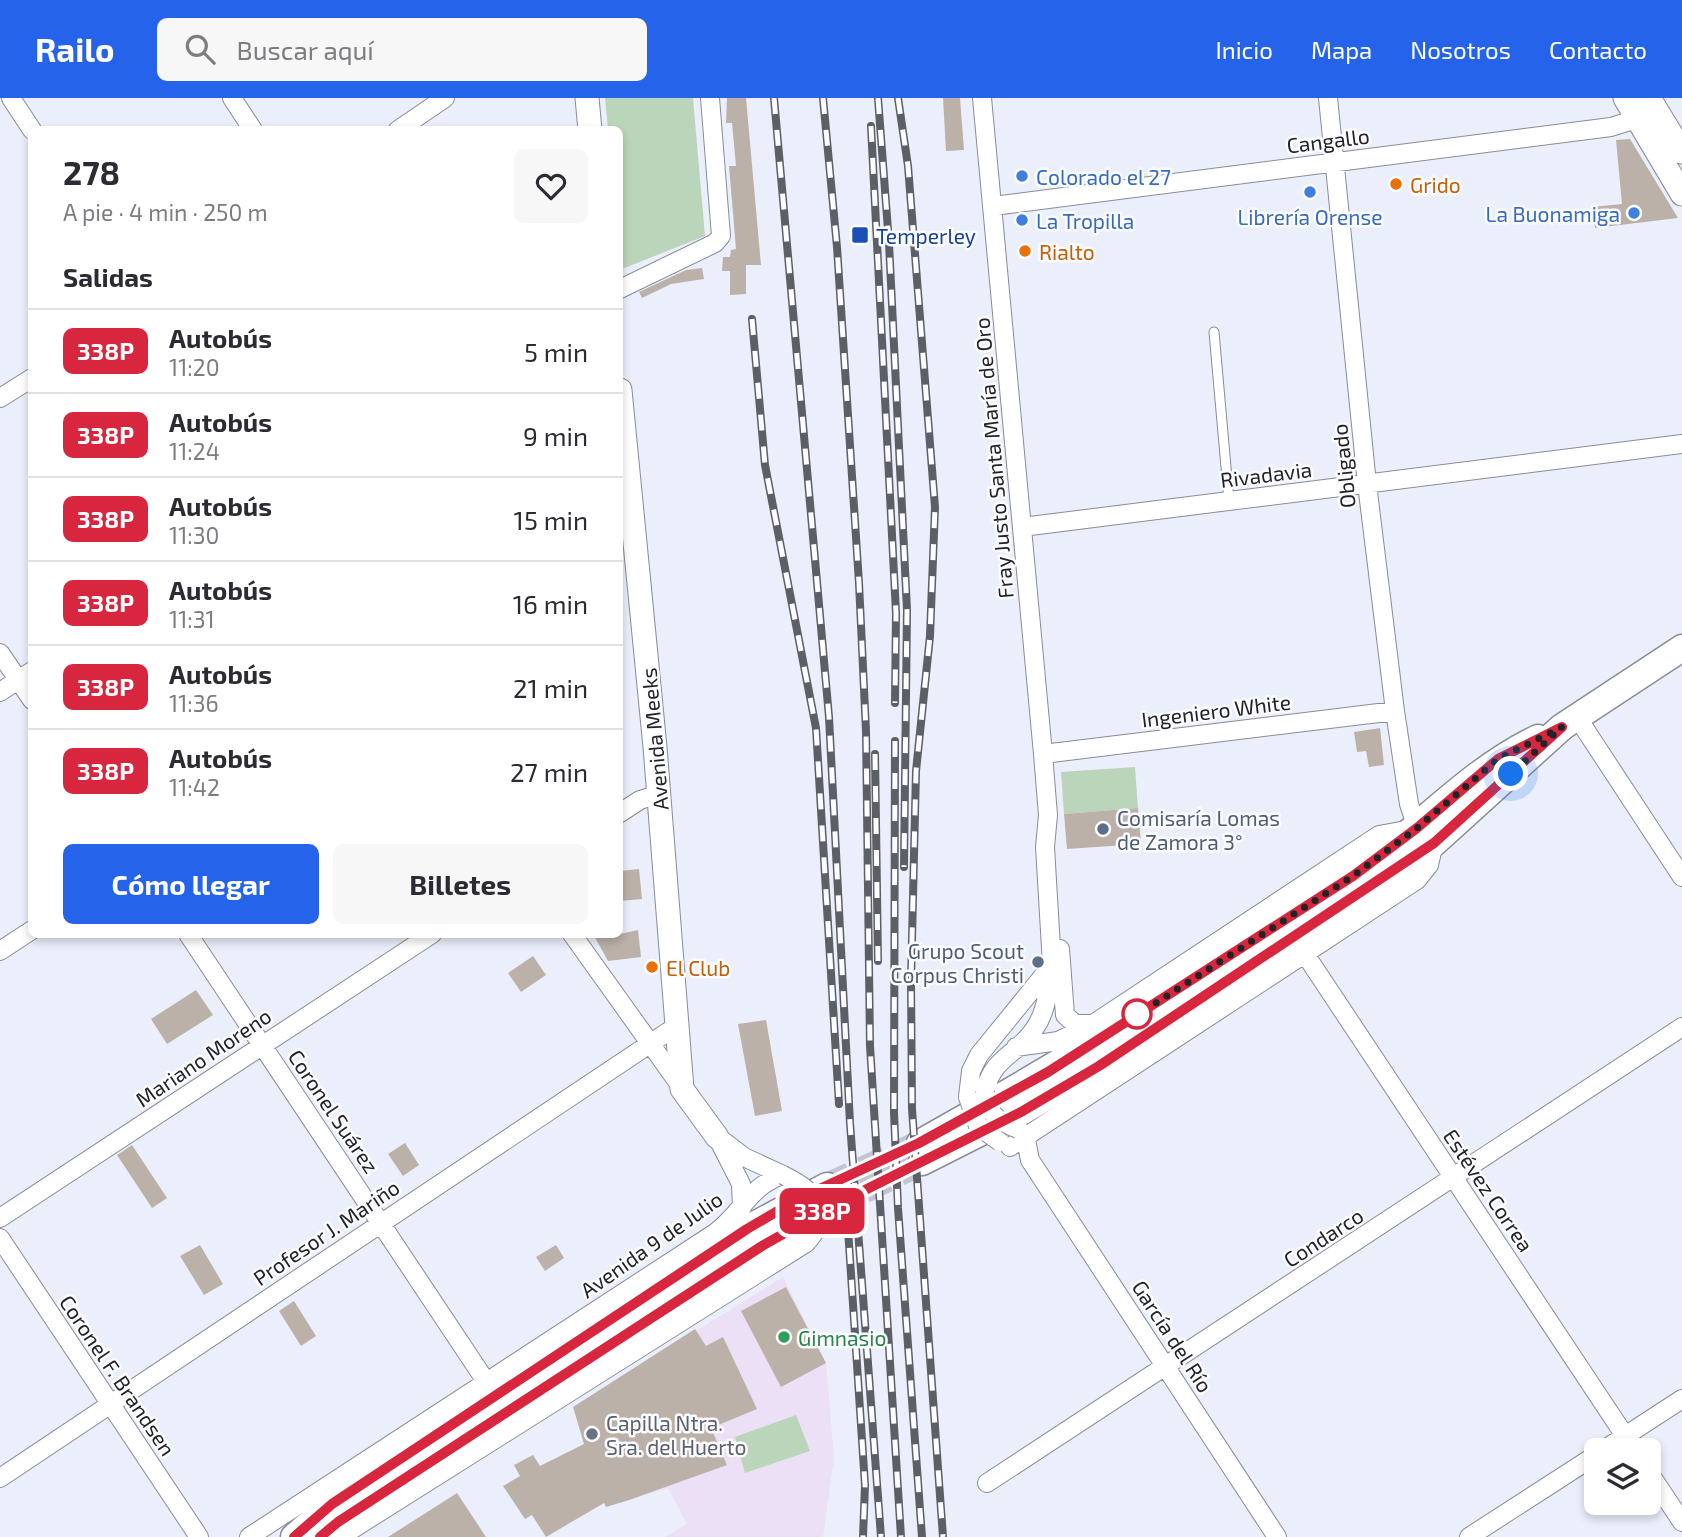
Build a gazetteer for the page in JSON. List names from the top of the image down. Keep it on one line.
{"streets":{"street":["Cangallo","Fray Justo Santa María de Oro","Obligado","Rivadavia","Ingeniero White","Avenida Meeks","Mariano Moreno","Coronel Suárez","Estévez Correa","Profesor J. Mariño","Condarco","Avenida 9 de Julio","García del Río","Coronel F. Brandsen"]},"crossings":[["Cangallo","Fray Justo Santa María de Oro"],["Cangallo","Obligado"],["Fray Justo Santa María de Oro","Rivadavia"],["Fray Justo Santa María de Oro","Ingeniero White"],["Obligado","Rivadavia"],["Obligado","Ingeniero White"],["Avenida Meeks","Profesor J. Mariño"],["Mariano Moreno","Coronel Suárez"],["Coronel Suárez","Profesor J. Mariño"],["Coronel Suárez","Avenida 9 de Julio"],["Estévez Correa","Condarco"],["Profesor J. Mariño","Coronel F. Brandsen"],["Condarco","García del Río"]],"places":{"other":["Colorado el 27","Grido","Librería Orense","La Buonamiga","La Tropilla","Rialto","Comisaría Lomas de Zamora 3°","Grupo Scout Corpus Christi","El Club","Gimnasio","Capilla Ntra. Sra. del Huerto"],"transit":["Temperley"]},"lines":["bus line 338P"],"page":{"header":"Railo","search":"Buscar aquí","nav":["Inicio","Mapa","Nosotros","Contacto"],"on_map":"338P","heading":[["278","A pie · 4 min · 250 m"],"Salidas"],"list":[{"mark":"338P","name":"Autobús","note":"11:20","value":"5 min"},{"mark":"338P","name":"Autobús","note":"11:24","value":"9 min"},{"mark":"338P","name":"Autobús","note":"11:30","value":"15 min"},{"mark":"338P","name":"Autobús","note":"11:31","value":"16 min"},{"mark":"338P","name":"Autobús","note":"11:36","value":"21 min"},{"mark":"338P","name":"Autobús","note":"11:42","value":"27 min"}],"buttons":["Cómo llegar","Billetes"]}}
